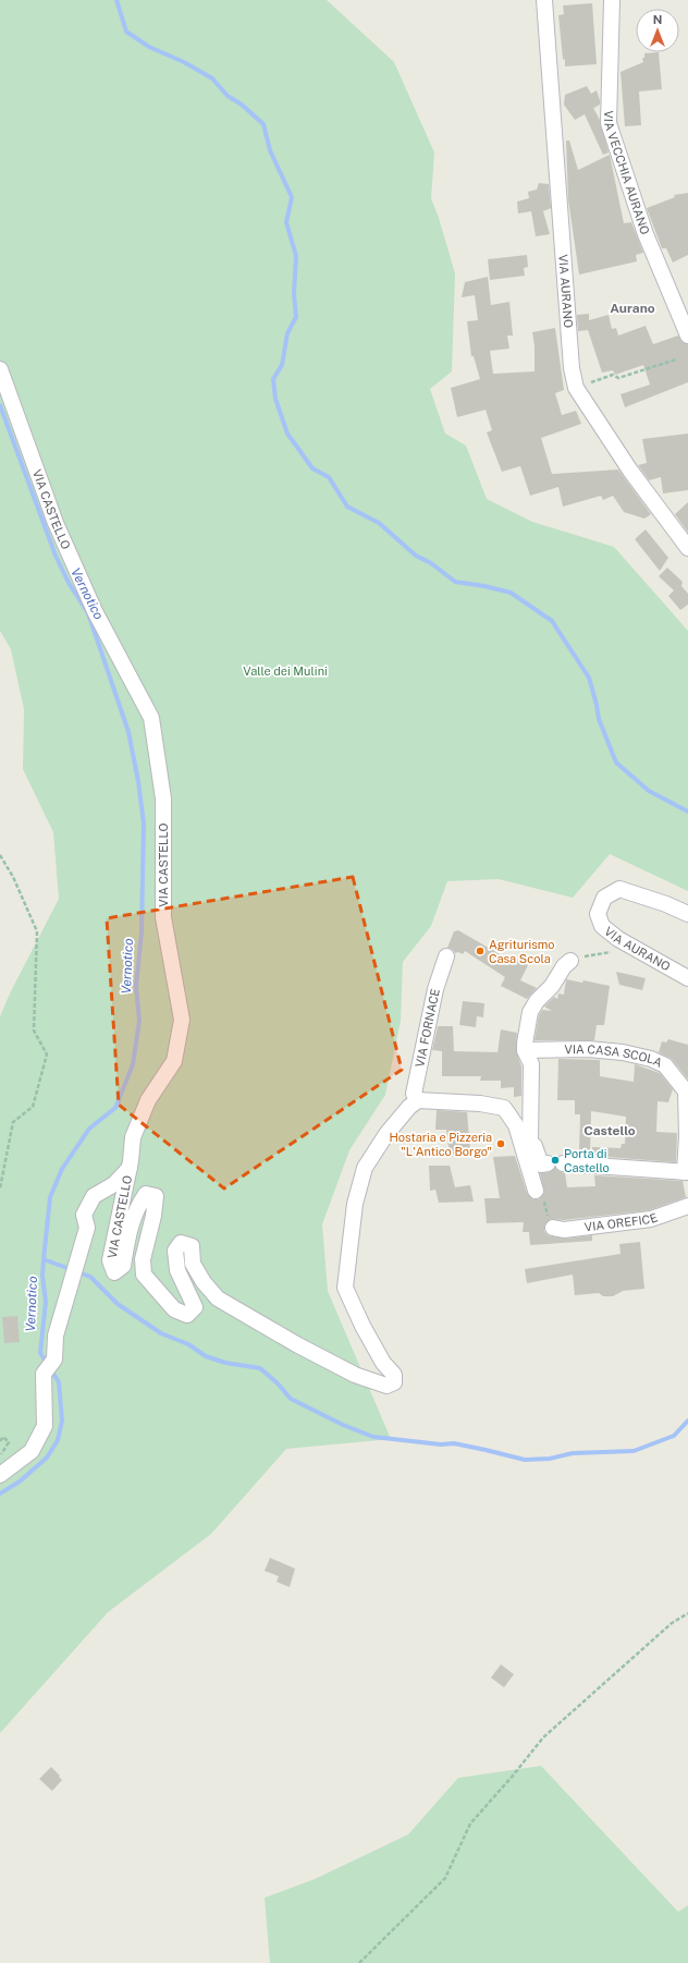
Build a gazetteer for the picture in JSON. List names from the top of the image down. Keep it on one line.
{"streets":{"street":["VIA VECCHIA AURANO","VIA AURANO","VIA CASTELLO","VIA FORNACE","VIA CASA SCOLA","VIA OREFICE"]},"crossings":[["VIA CASTELLO","VIA FORNACE"]],"districts":["Aurano","Castello"],"water":["Vernotico"],"parks":["Valle dei Mulini"],"places":["Agriturismo Casa Scola","Hostaria e Pizzeria \"L'Antico Borgo\"","Porta di Castello"],"north":"top"}
